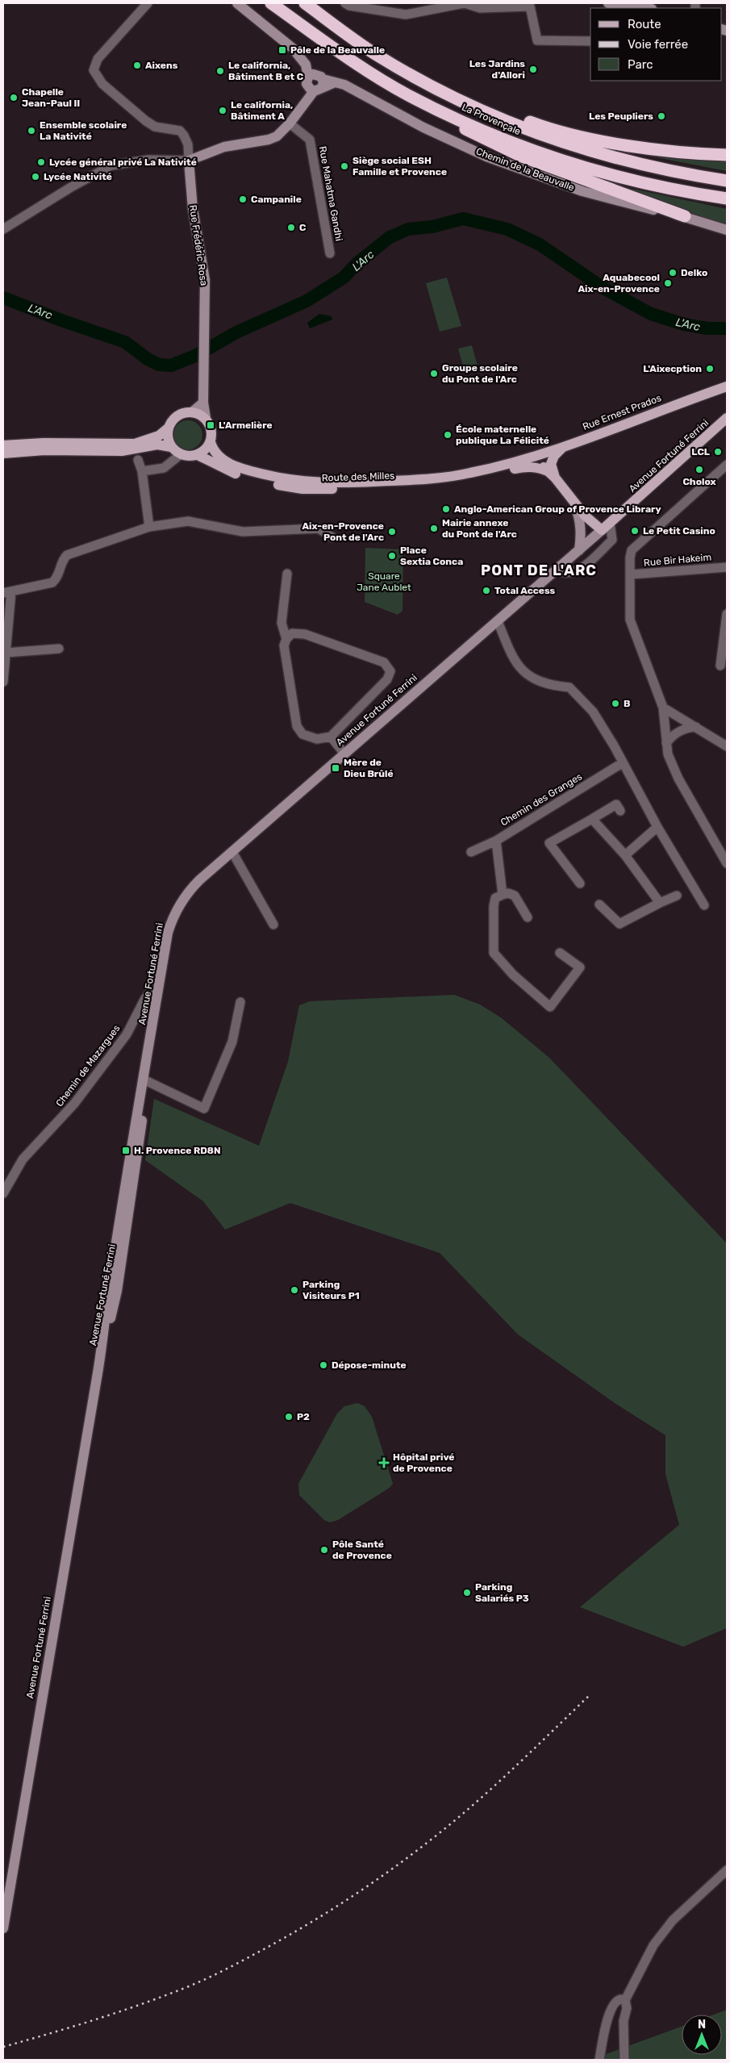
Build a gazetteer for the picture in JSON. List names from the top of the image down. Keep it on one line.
{"streets":{"highway":["La Provençale"],"main road":["Chemin de la Beauvalle","Rue Frédéric Rosa","Rue Ernest Prados","Avenue Fortuné Ferrini","Route des Milles"],"street":["Rue Mahatma Gandhi","Rue Bir Hakeim","Chemin des Granges","Chemin de Mazargues"]},"crossings":[["Rue Frédéric Rosa","Route des Milles"],["Rue Ernest Prados","Route des Milles"],["Avenue Fortuné Ferrini","Chemin de Mazargues"]],"districts":["PONT DE L'ARC"],"water":["L'Arc"],"parks":["Square Jane Aublet"],"places":{"transit":["Pôle de la Beauvalle","L'Armelière","Mère de Dieu Brûlé","H. Provence RD8N"],"other":["Aixens","Les Jardins d'Allori","Le california, Bâtiment B et C","Chapelle Jean-Paul II","Le california, Bâtiment A","Les Peupliers","Ensemble scolaire La Nativité","Lycée général privé La Nativité","Siège social ESH Famille et Provence","Lycée Nativité","Campanile","C","Delko","Aquabecool Aix-en-Provence","L'Aixecption","Groupe scolaire du Pont de l'Arc","École maternelle publique La Félicité","LCL","Cholox","Anglo-American Group of Provence Library","Mairie annexe du Pont de l'Arc","Le Petit Casino","Aix-en-Provence Pont de l'Arc","Place Sextia Conca","Total Access","B","Parking Visiteurs P1","Dépose-minute","P2","Pôle Santé de Provence","Parking Salariés P3"],"health":["Hôpital privé de Provence"]},"legend":["Route","Voie ferrée","Parc"],"north":"top"}
